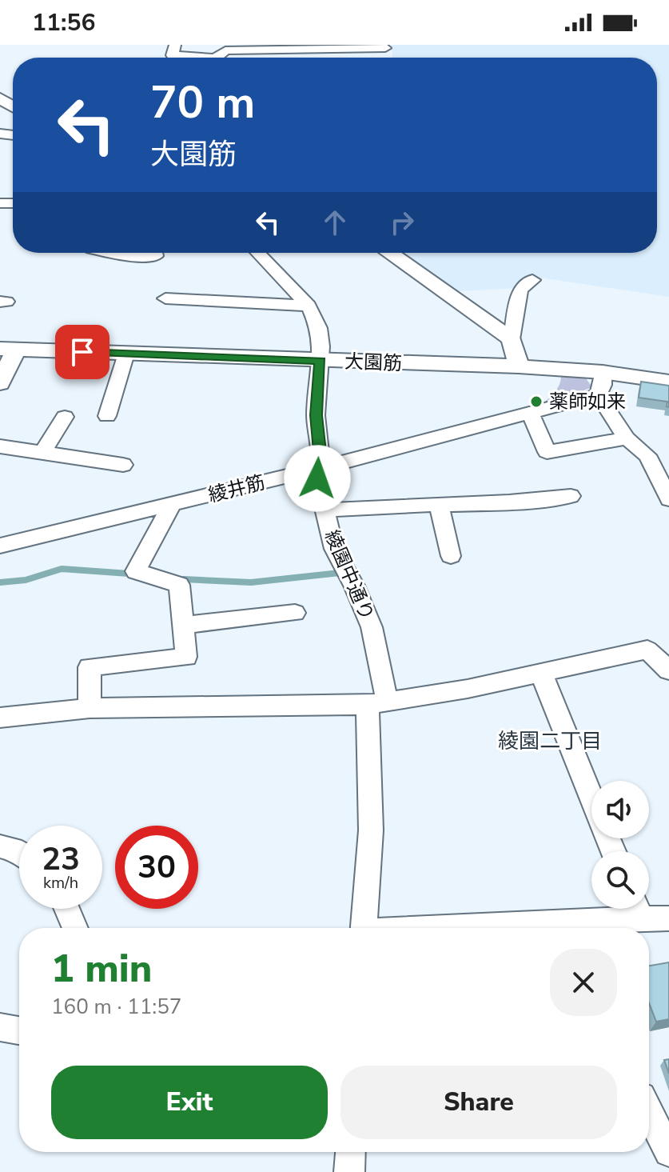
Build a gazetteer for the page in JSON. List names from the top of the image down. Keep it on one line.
{"streets":{"street":["大園筋","綾井筋","綾園中通り"]},"crossings":[["大園筋","綾園中通り"],["綾井筋","綾園中通り"]],"districts":["綾園二丁目"],"places":["薬師如来"],"page":{"status":"11:56","turn":["70 m","大園筋"],"speed":"23 km/h","limit":"30","heading":["1 min","160 m · 11:57"],"buttons":["Exit","Share"]}}
